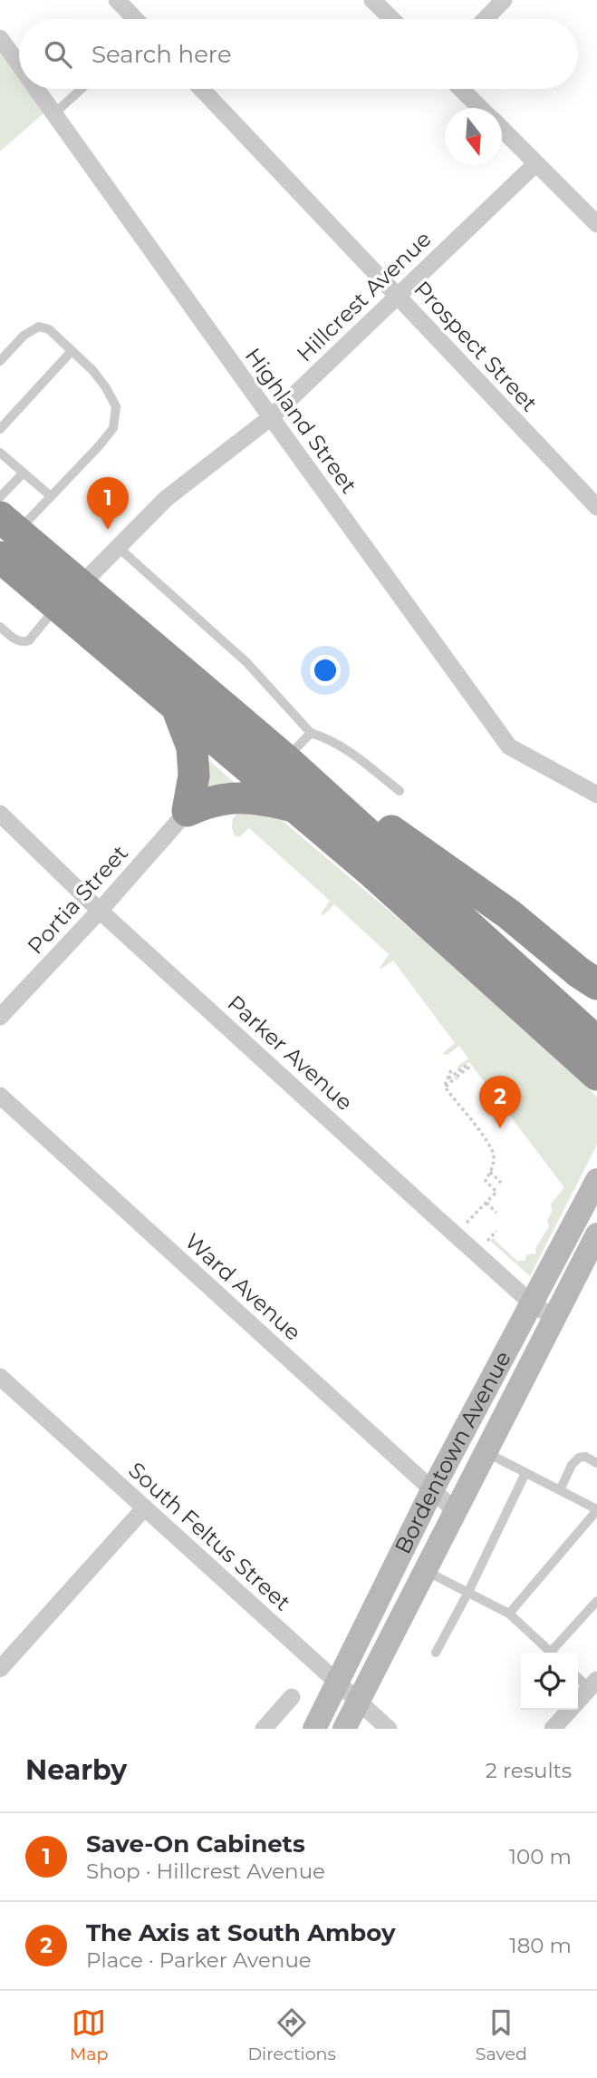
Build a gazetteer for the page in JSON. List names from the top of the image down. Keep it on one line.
{"streets":{"street":["Hillcrest Avenue","Prospect Street","Highland Street","Portia Street","Parker Avenue","Ward Avenue","Bordentown Avenue","South Feltus Street"]},"crossings":[["Hillcrest Avenue","Prospect Street"],["Hillcrest Avenue","Highland Street"],["Portia Street","Parker Avenue"],["Parker Avenue","Bordentown Avenue"],["Ward Avenue","Bordentown Avenue"],["Bordentown Avenue","South Feltus Street"]],"north":"bottom","page":{"search":"Search here","pins":["1","2"],"heading":["Nearby","2 results"],"list":[{"mark":"1","name":"Save-On Cabinets","note":"Shop · Hillcrest Avenue","value":"100 m"},{"mark":"2","name":"The Axis at South Amboy","note":"Place · Parker Avenue","value":"180 m"}],"nav":["Map","Directions","Saved"]}}
